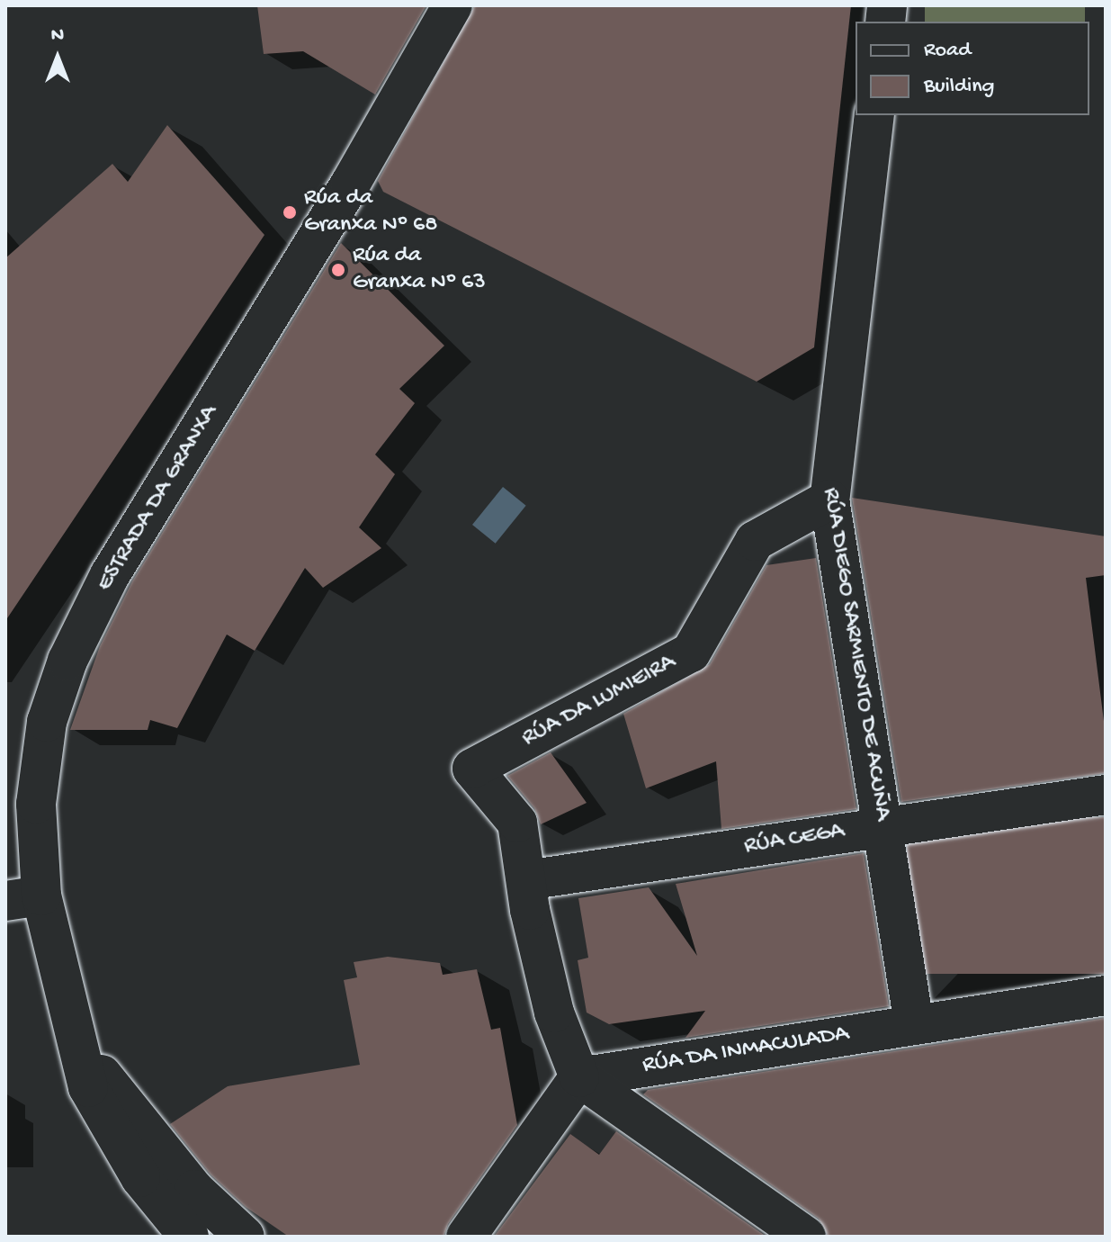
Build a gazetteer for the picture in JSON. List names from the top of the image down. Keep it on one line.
{"streets":{"street":["ESTRADA DA GRANXA","RÚA DIEGO SARMIENTO DE ACUÑA","RÚA DA LUMIEIRA","RÚA CEGA","RÚA DA INMACULADA"]},"crossings":[["RÚA DIEGO SARMIENTO DE ACUÑA","RÚA DA LUMIEIRA"],["RÚA DIEGO SARMIENTO DE ACUÑA","RÚA CEGA"],["RÚA DIEGO SARMIENTO DE ACUÑA","RÚA DA INMACULADA"],["RÚA DA LUMIEIRA","RÚA CEGA"]],"places":["Rúa da Granxa Nº 68","Rúa da Granxa Nº 63"],"legend":["Road","Building"],"north":"top"}
